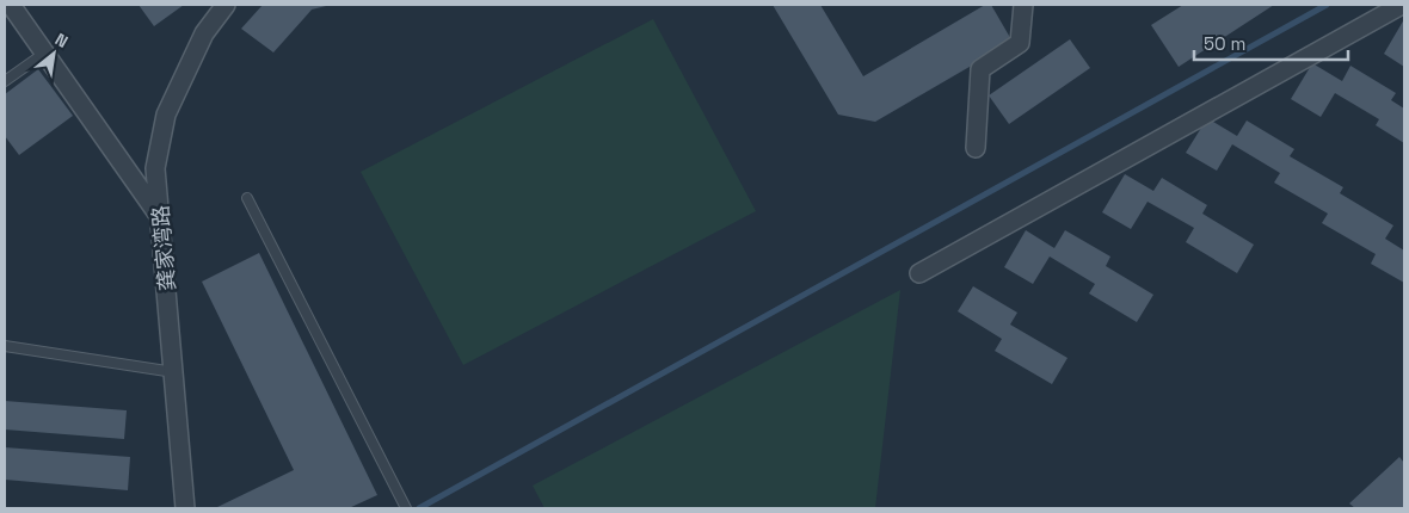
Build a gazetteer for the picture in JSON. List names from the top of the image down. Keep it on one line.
{"streets":{"street":["龚家湾路"]},"scale_bar":"50 m","north":"top right"}
